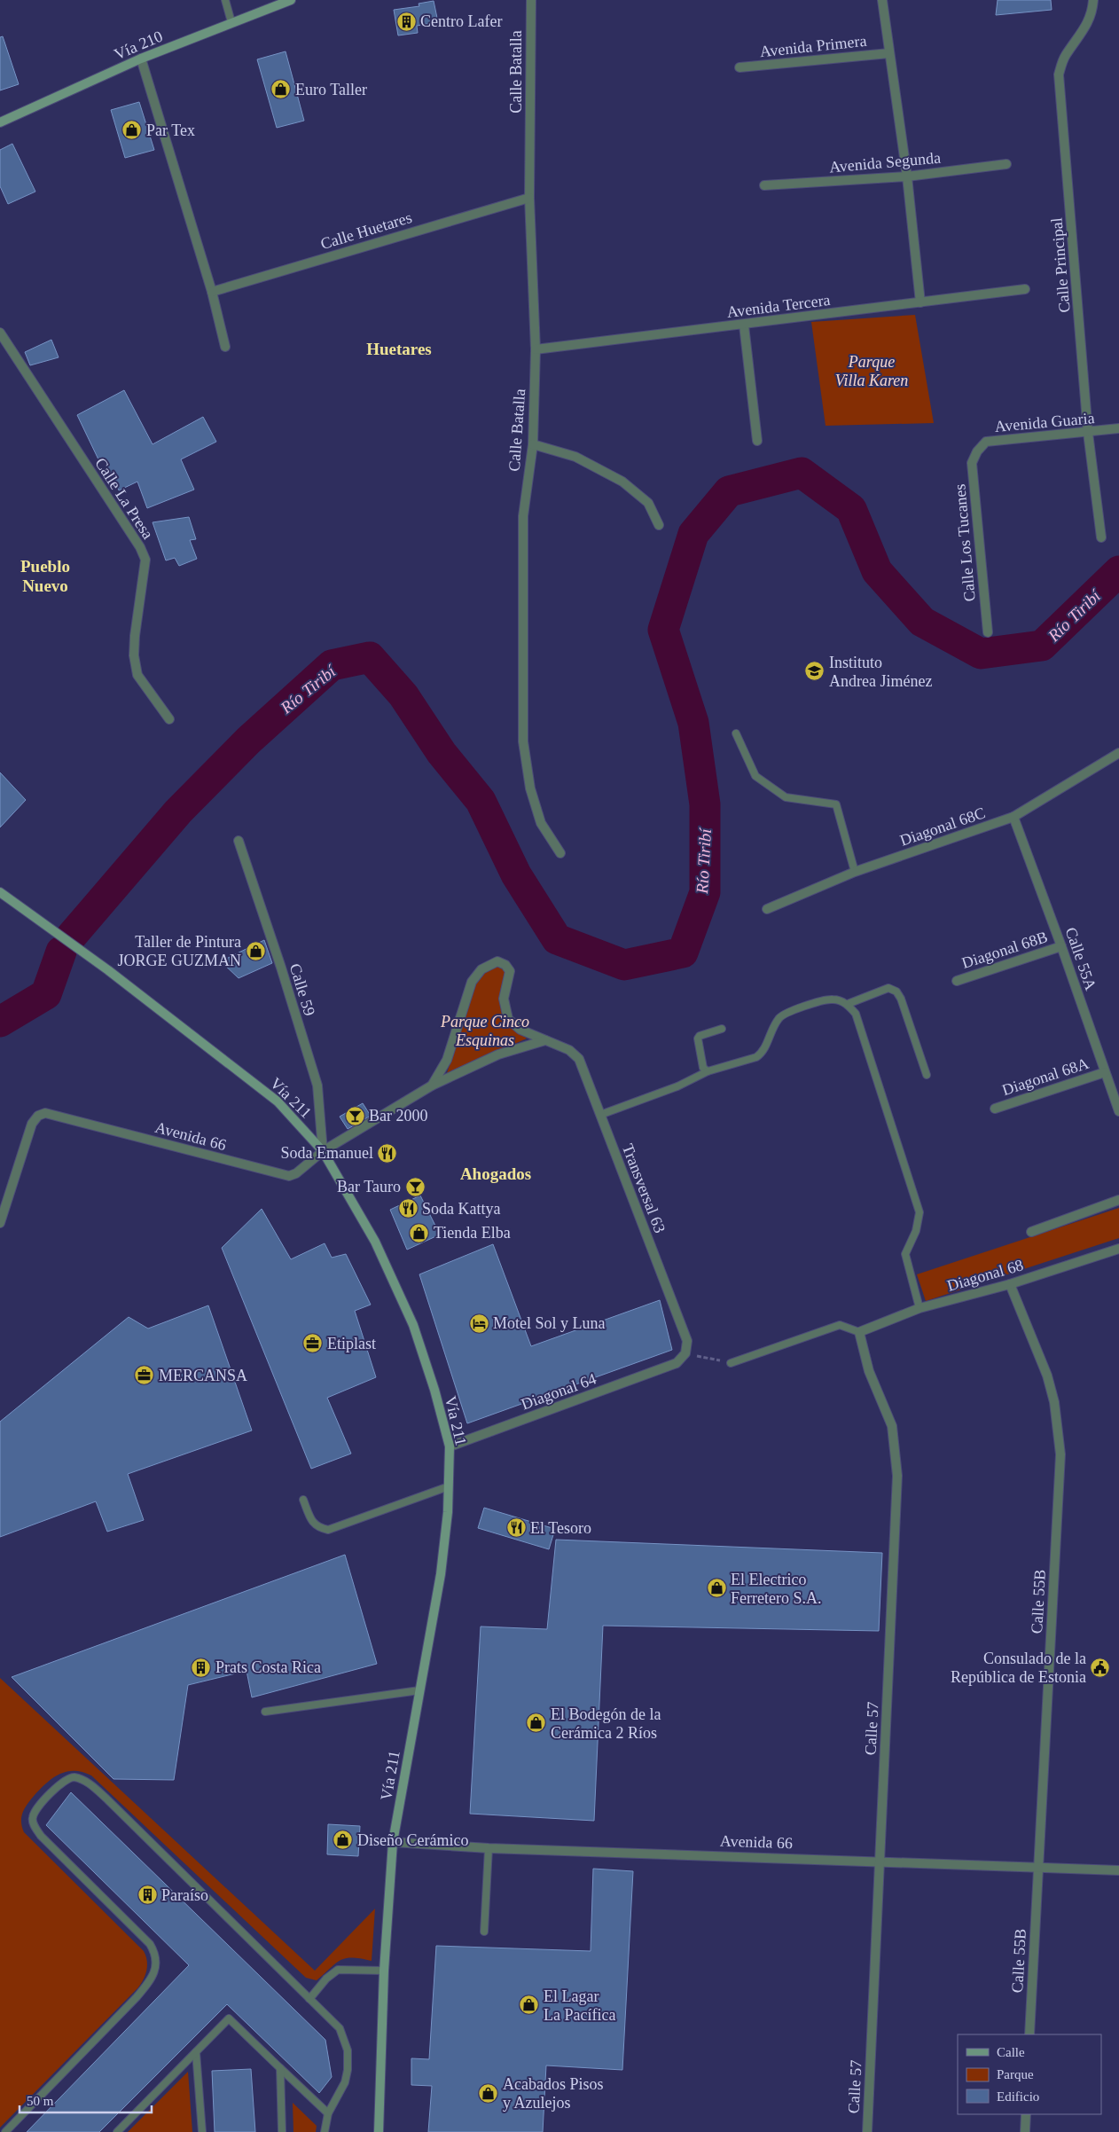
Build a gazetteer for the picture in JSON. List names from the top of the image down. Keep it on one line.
{"streets":{"main road":["Vía 210","Vía 211"],"street":["Avenida Primera","Calle Batalla","Avenida Segunda","Calle Huetares","Calle Principal","Avenida Tercera","Avenida Guaria","Calle La Presa","Calle Los Tucanes","Diagonal 68C","Diagonal 68B","Calle 55A","Calle 59","Diagonal 68A","Avenida 66","Transversal 63","Diagonal 68","Diagonal 64","Calle 55B","Calle 57"]},"crossings":[["Calle Batalla","Calle Huetares"],["Calle Batalla","Avenida Tercera"],["Calle Principal","Avenida Guaria"],["Avenida Guaria","Calle Los Tucanes"],["Diagonal 68C","Calle 55A"],["Diagonal 68B","Calle 55A"],["Calle 55A","Diagonal 68A"],["Calle 59","Vía 211"],["Calle 59","Avenida 66"],["Vía 211","Avenida 66"],["Vía 211","Diagonal 64"],["Avenida 66","Calle 55B"],["Avenida 66","Calle 57"],["Transversal 63","Diagonal 64"],["Diagonal 68","Calle 55B"],["Diagonal 68","Calle 57"]],"districts":["Huetares","Pueblo Nuevo","Ahogados"],"water":["Río Tiribí"],"parks":["Parque Villa Karen","Parque Cinco Esquinas"],"places":{"building":["Centro Lafer","Prats Costa Rica","Paraíso"],"shop":["Euro Taller","Par Tex","Taller de Pintura JORGE GUZMAN","Tienda Elba","El Electrico Ferretero S.A.","El Bodegón de la Cerámica 2 Ríos","Diseño Cerámico","El Lagar La Pacífica","Acabados Pisos y Azulejos"],"school or university":["Instituto Andrea Jiménez"],"bar":["Bar 2000","Bar Tauro"],"restaurant":["Soda Emanuel","Soda Kattya","El Tesoro"],"hotel":["Motel Sol y Luna"],"office":["Etiplast","MERCANSA"],"public building":["Consulado de la República de Estonia"]},"legend":["Calle","Parque","Edificio"],"scale_bar":"50 m"}
